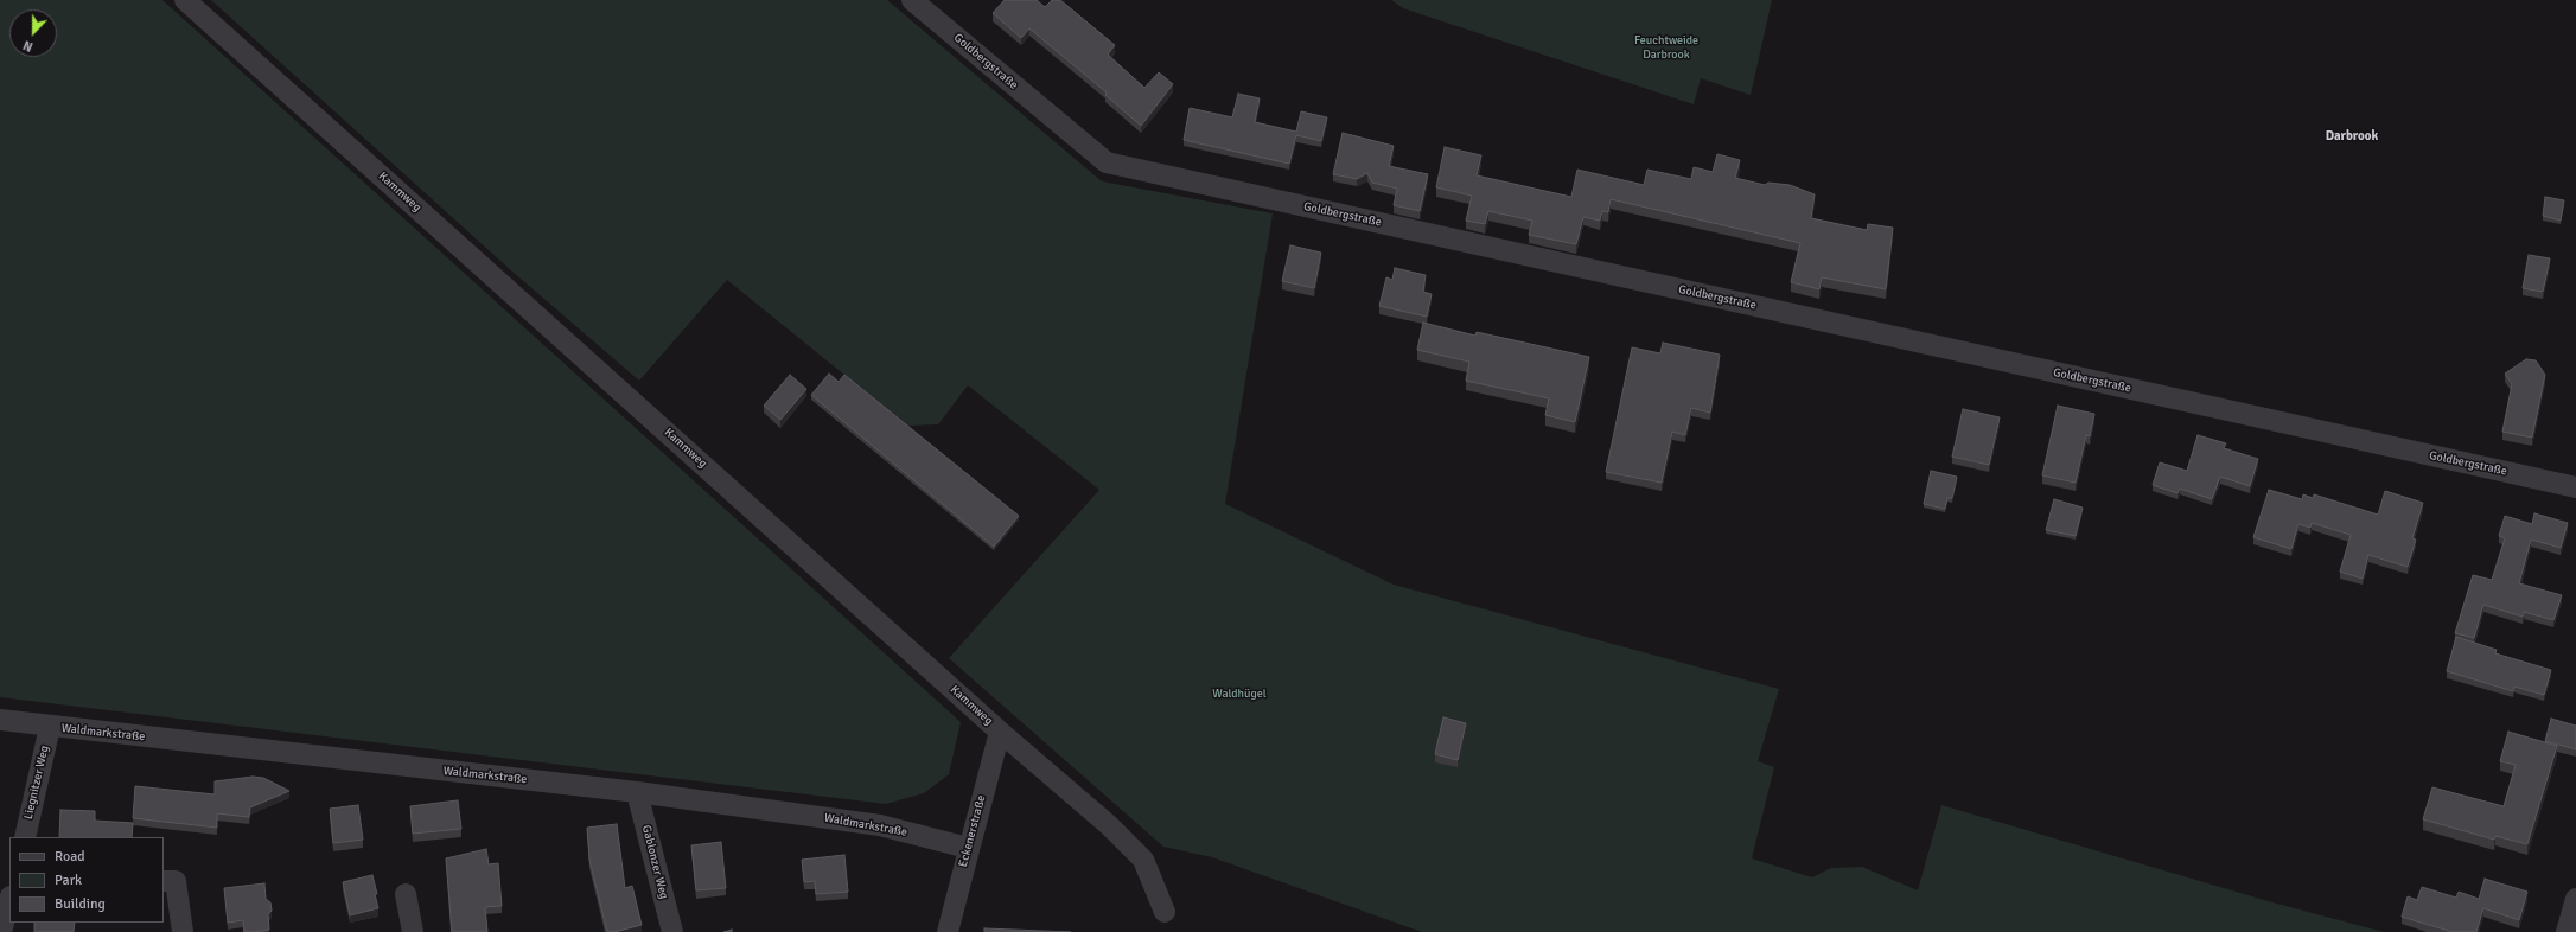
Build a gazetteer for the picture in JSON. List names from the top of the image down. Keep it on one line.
{"streets":{"street":["Goldbergstraße","Kammweg","Waldmarkstraße","Liegnitzer Weg","Eckenerstraße","Gablonzer Weg"]},"crossings":[["Kammweg","Eckenerstraße"],["Waldmarkstraße","Liegnitzer Weg"],["Waldmarkstraße","Eckenerstraße"],["Waldmarkstraße","Gablonzer Weg"]],"districts":["Darbrook"],"parks":["Feuchtweide Darbrook","Waldhügel"],"legend":["Road","Park","Building"],"north":"bottom"}
